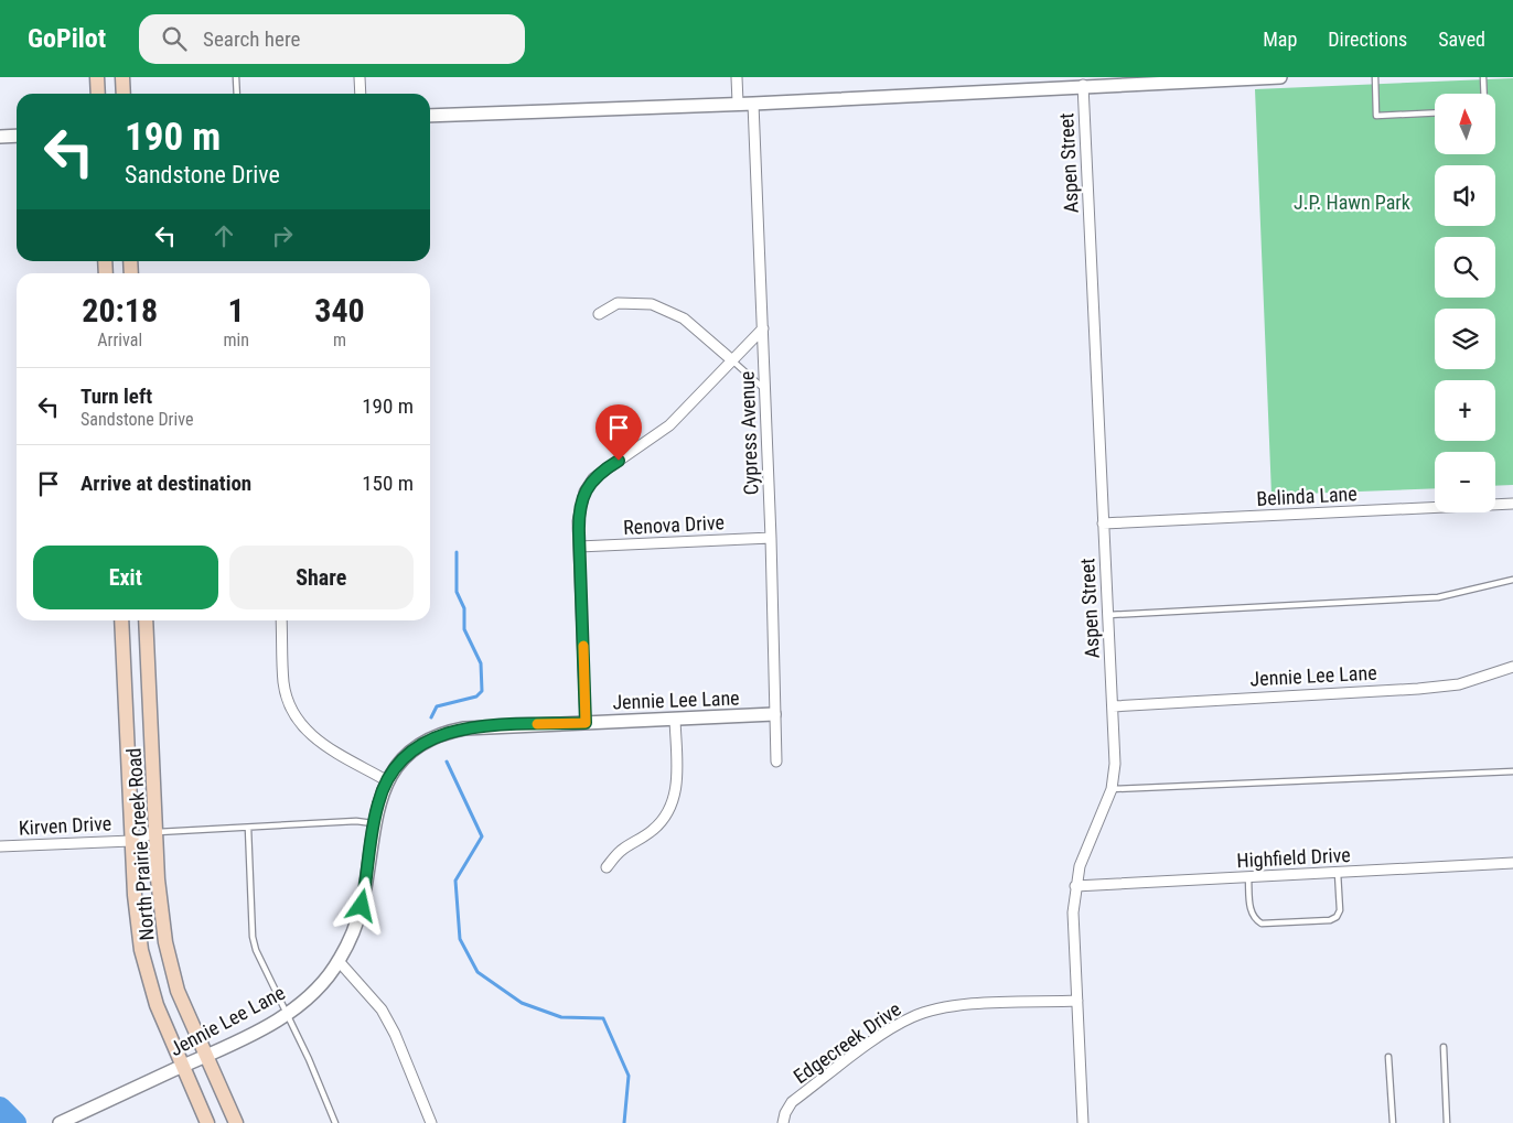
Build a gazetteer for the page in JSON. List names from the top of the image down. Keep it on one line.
{"streets":{"main road":["North Prairie Creek Road"],"street":["Aspen Street","Cypress Avenue","Belinda Lane","Renova Drive","Jennie Lee Lane","Kirven Drive","Highfield Drive","Edgecreek Drive"]},"crossings":[["Aspen Street","Belinda Lane"],["Aspen Street","Jennie Lee Lane"],["Aspen Street","Highfield Drive"],["Aspen Street","Edgecreek Drive"],["Cypress Avenue","Renova Drive"],["Cypress Avenue","Jennie Lee Lane"],["Jennie Lee Lane","North Prairie Creek Road"],["Kirven Drive","North Prairie Creek Road"]],"parks":["J.P. Hawn Park"],"north":"top","page":{"header":"GoPilot","search":"Search here","nav":["Map","Directions","Saved"],"map_buttons":["+","−"],"turn":["190 m","Sandstone Drive"],"eta":["20:18","Arrival","1","min","340","m"],"list":[{"name":"Turn left","note":"Sandstone Drive","value":"190 m"},{"name":"Arrive at destination","value":"150 m"}],"buttons":["Exit","Share"]}}
